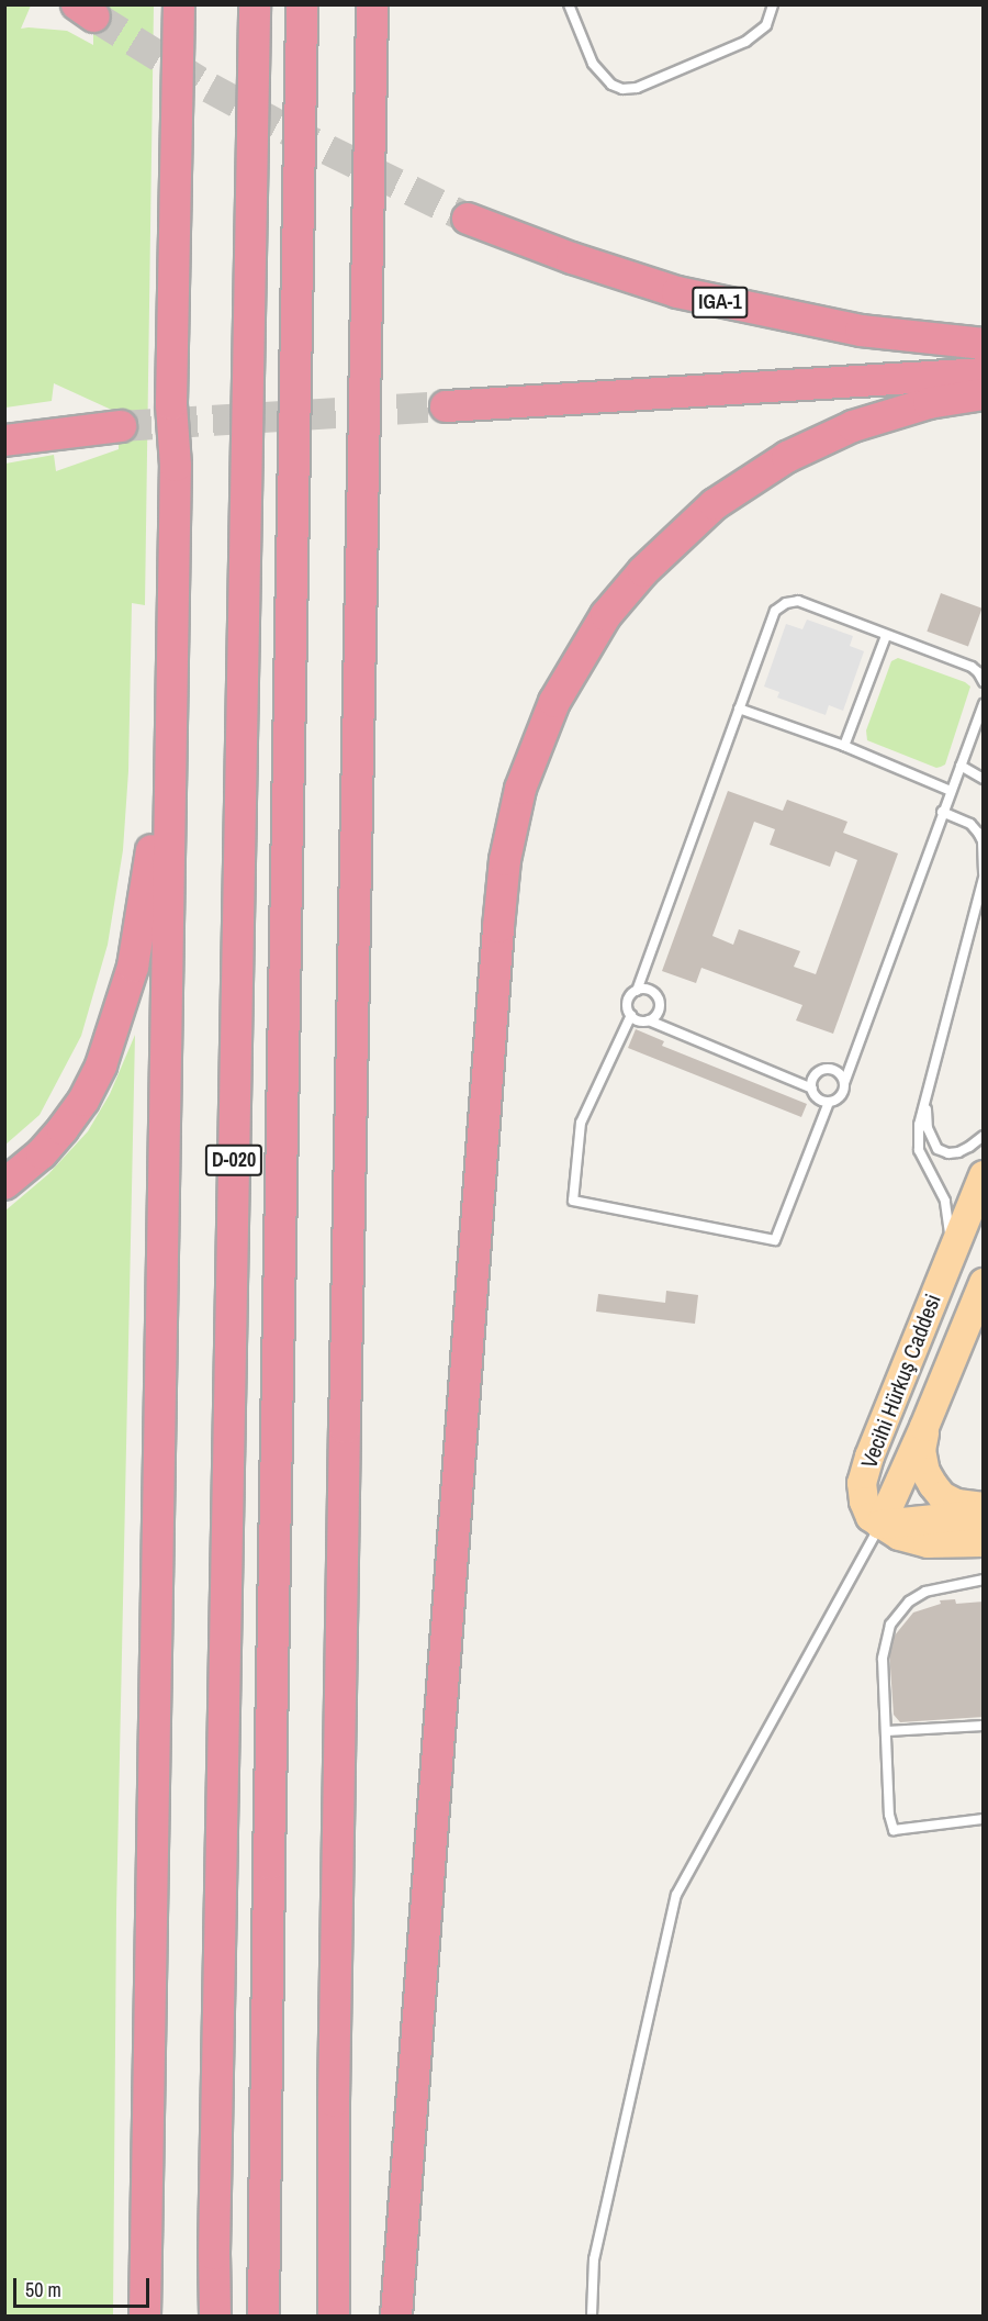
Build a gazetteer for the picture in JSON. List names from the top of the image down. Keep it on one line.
{"streets":{"highway":["IGA-1","D-020"],"main road":["Vecihi Hürkuş Caddesi"]},"scale_bar":"50 m"}
